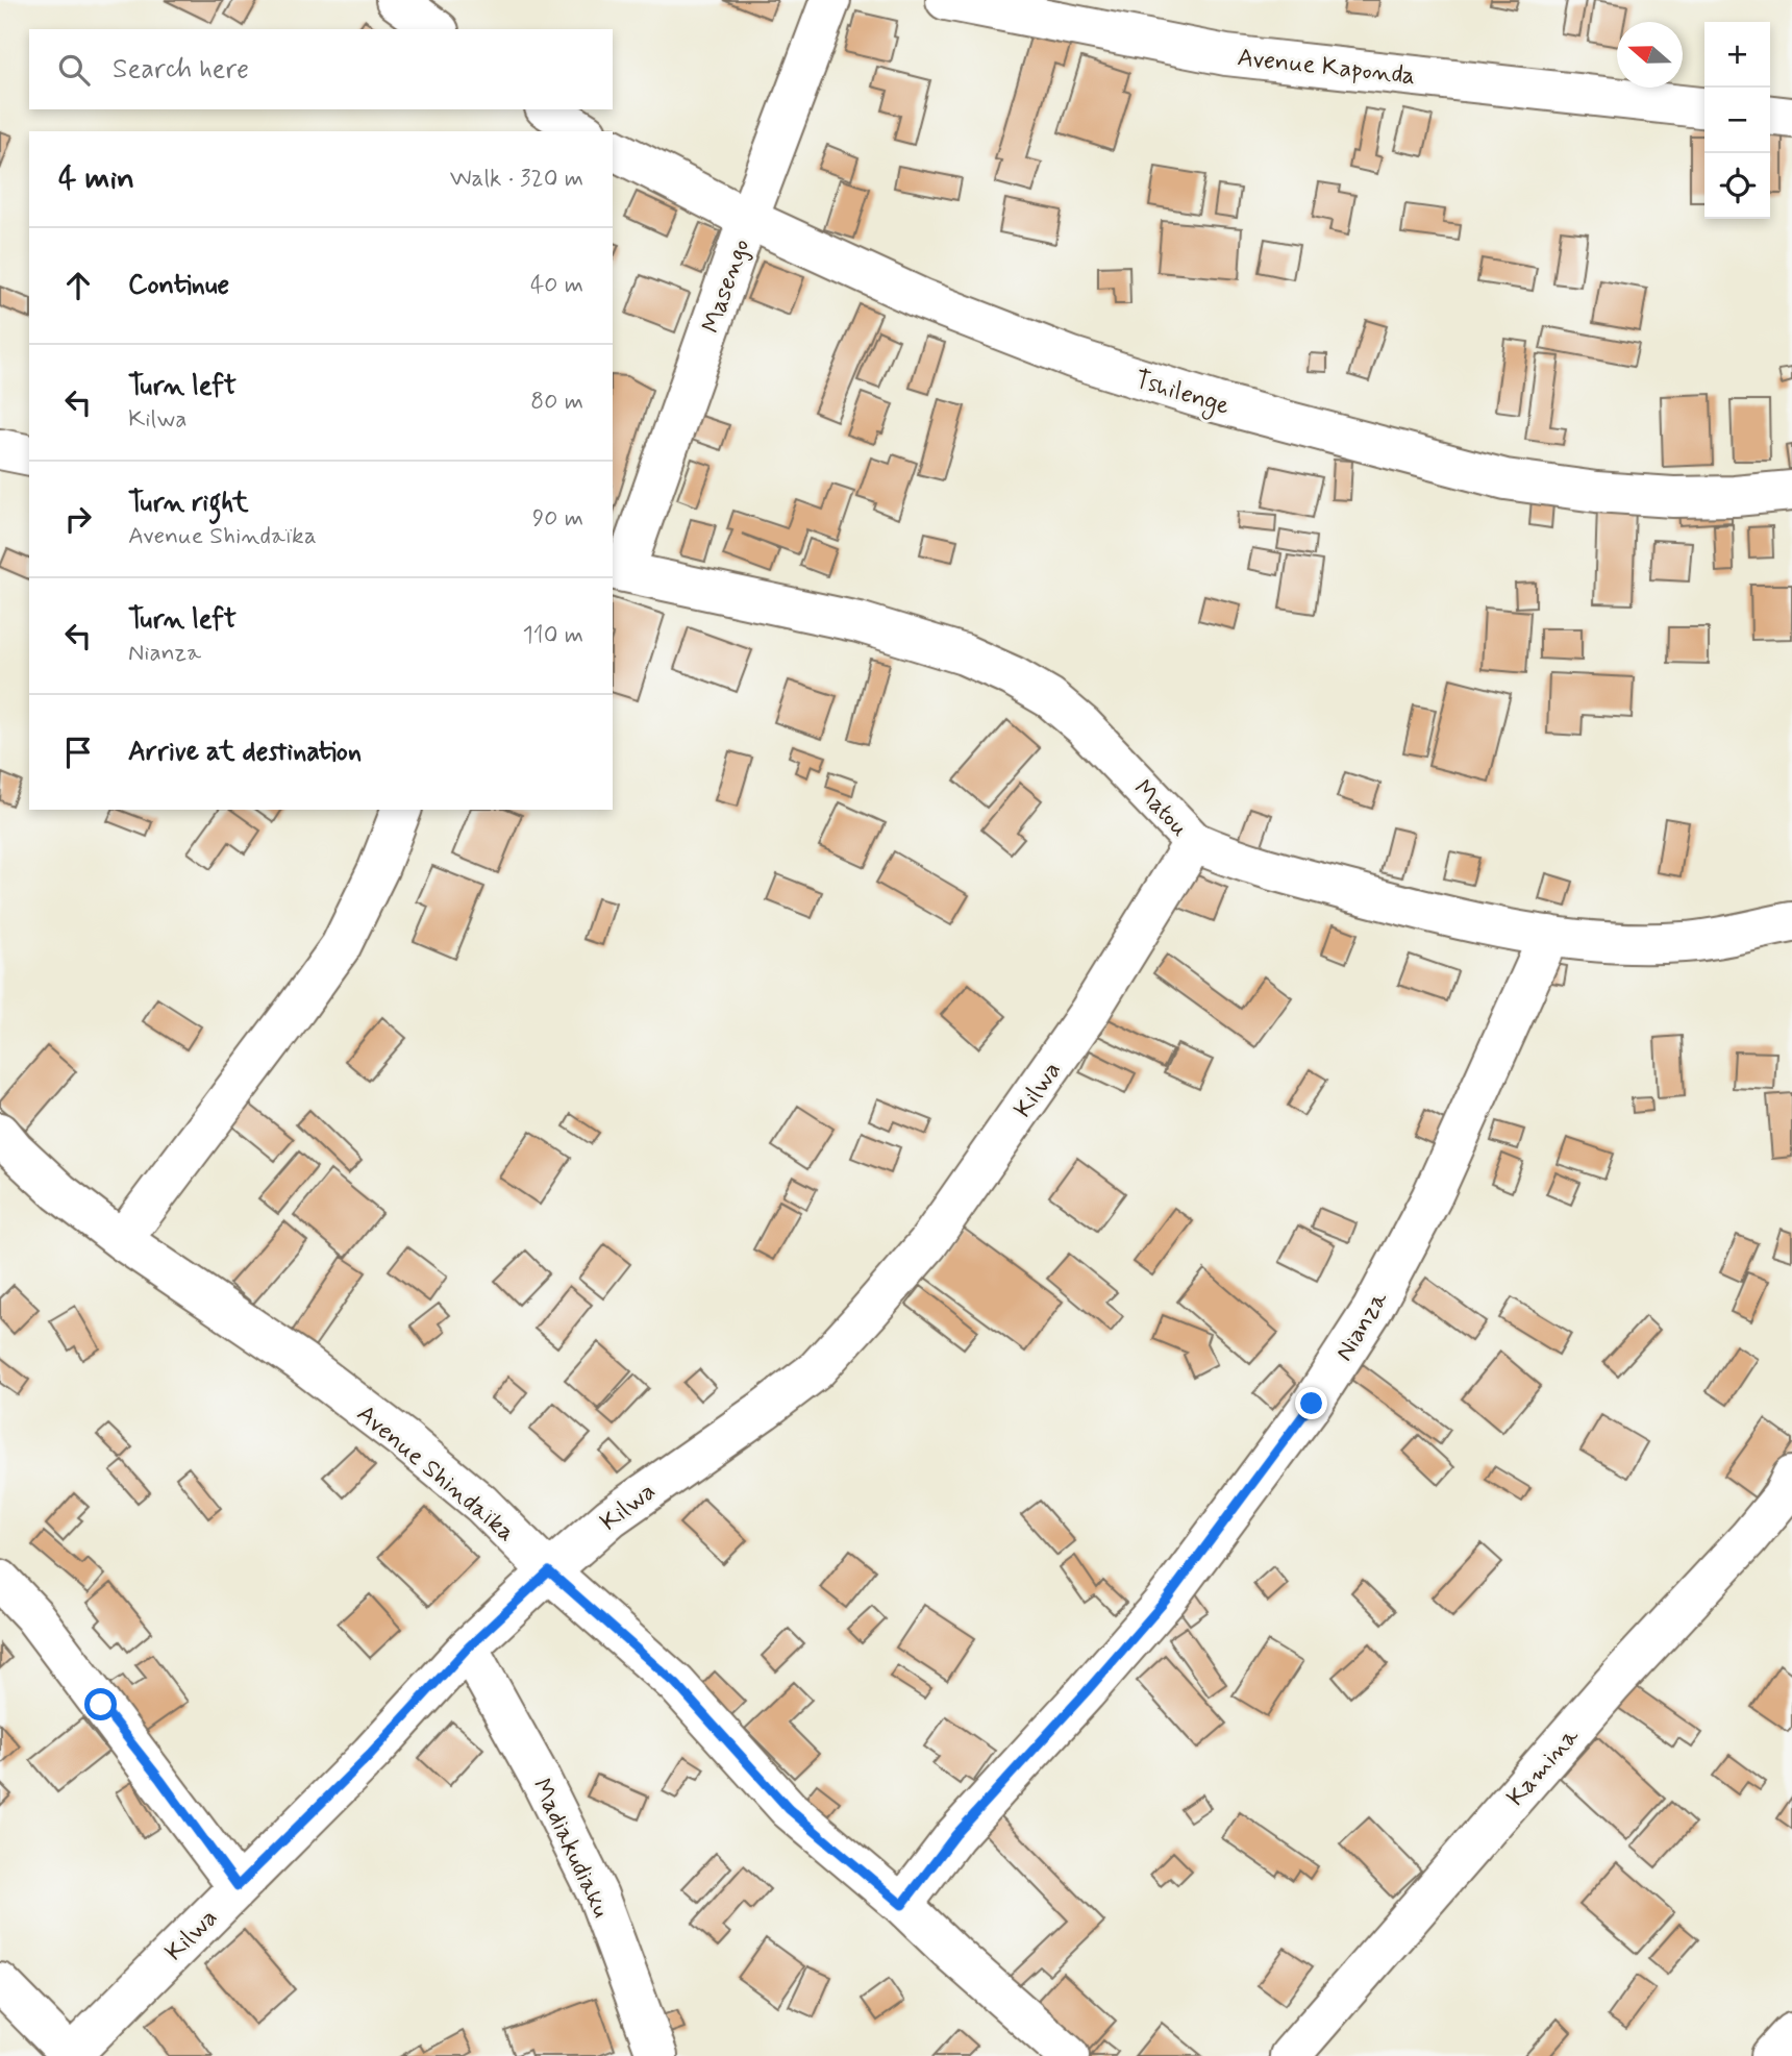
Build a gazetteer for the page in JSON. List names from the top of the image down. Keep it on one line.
{"streets":{"street":["Avenue Kaponda","Masengo","Tshilenge","Matou","Kilwa","Nianza","Avenue Shindaïka","Kamina","Madiakudiaku"]},"crossings":[["Masengo","Tshilenge"],["Masengo","Matou"],["Matou","Kilwa"],["Matou","Nianza"],["Kilwa","Avenue Shindaïka"],["Kilwa","Madiakudiaku"],["Nianza","Avenue Shindaïka"]],"north":"left","page":{"map_buttons":["+","−"],"search":"Search here","heading":["4 min","Walk · 320 m"],"list":[["Continue","40 m"],["Turn left","Kilwa","80 m"],["Turn right","Avenue Shindaïka","90 m"],["Turn left","Nianza","110 m"],"Arrive at destination"]}}
